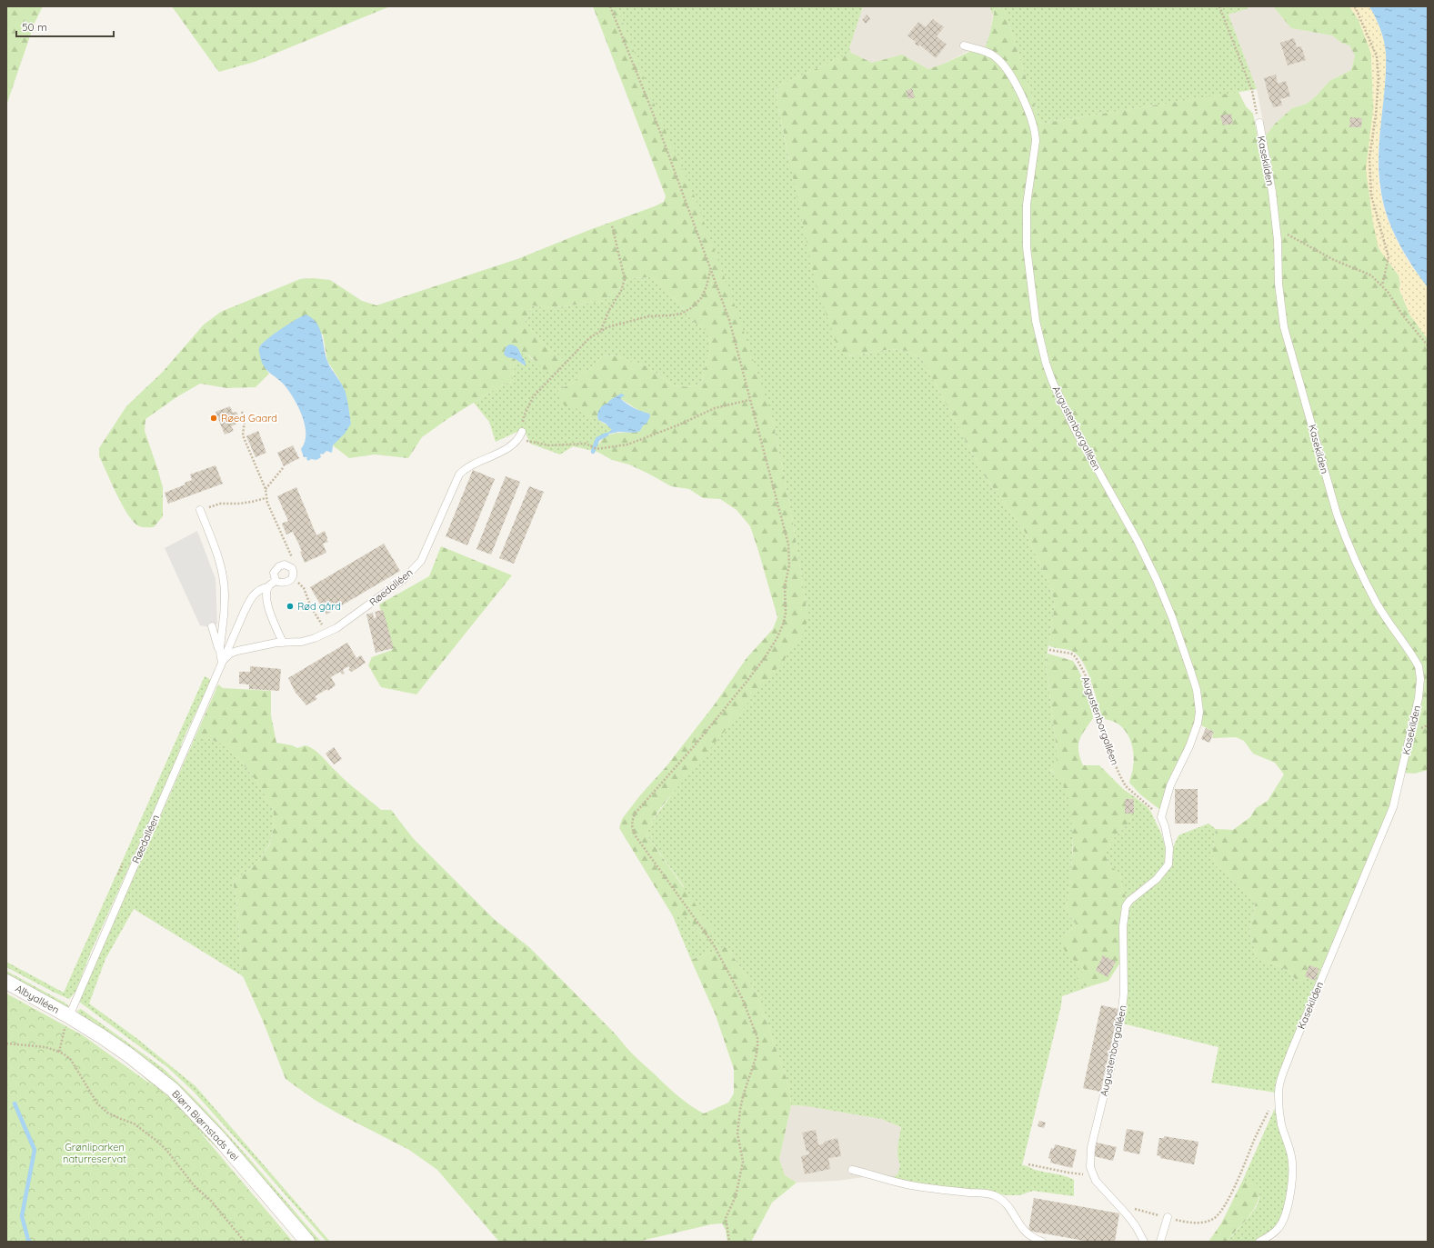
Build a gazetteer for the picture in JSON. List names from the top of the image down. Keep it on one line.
{"streets":{"street":["Albyalléen","Biørn Biørnstads vei"],"lane":["Kasekilden","Augustenborgalléen","Røedalléen"]},"crossings":[["Røedalléen","Albyalléen"],["Røedalléen","Biørn Biørnstads vei"],["Albyalléen","Biørn Biørnstads vei"]],"parks":["Grønliparken naturreservat"],"places":["Røed Gaard","Rød gård"],"scale_bar":"50 m"}
